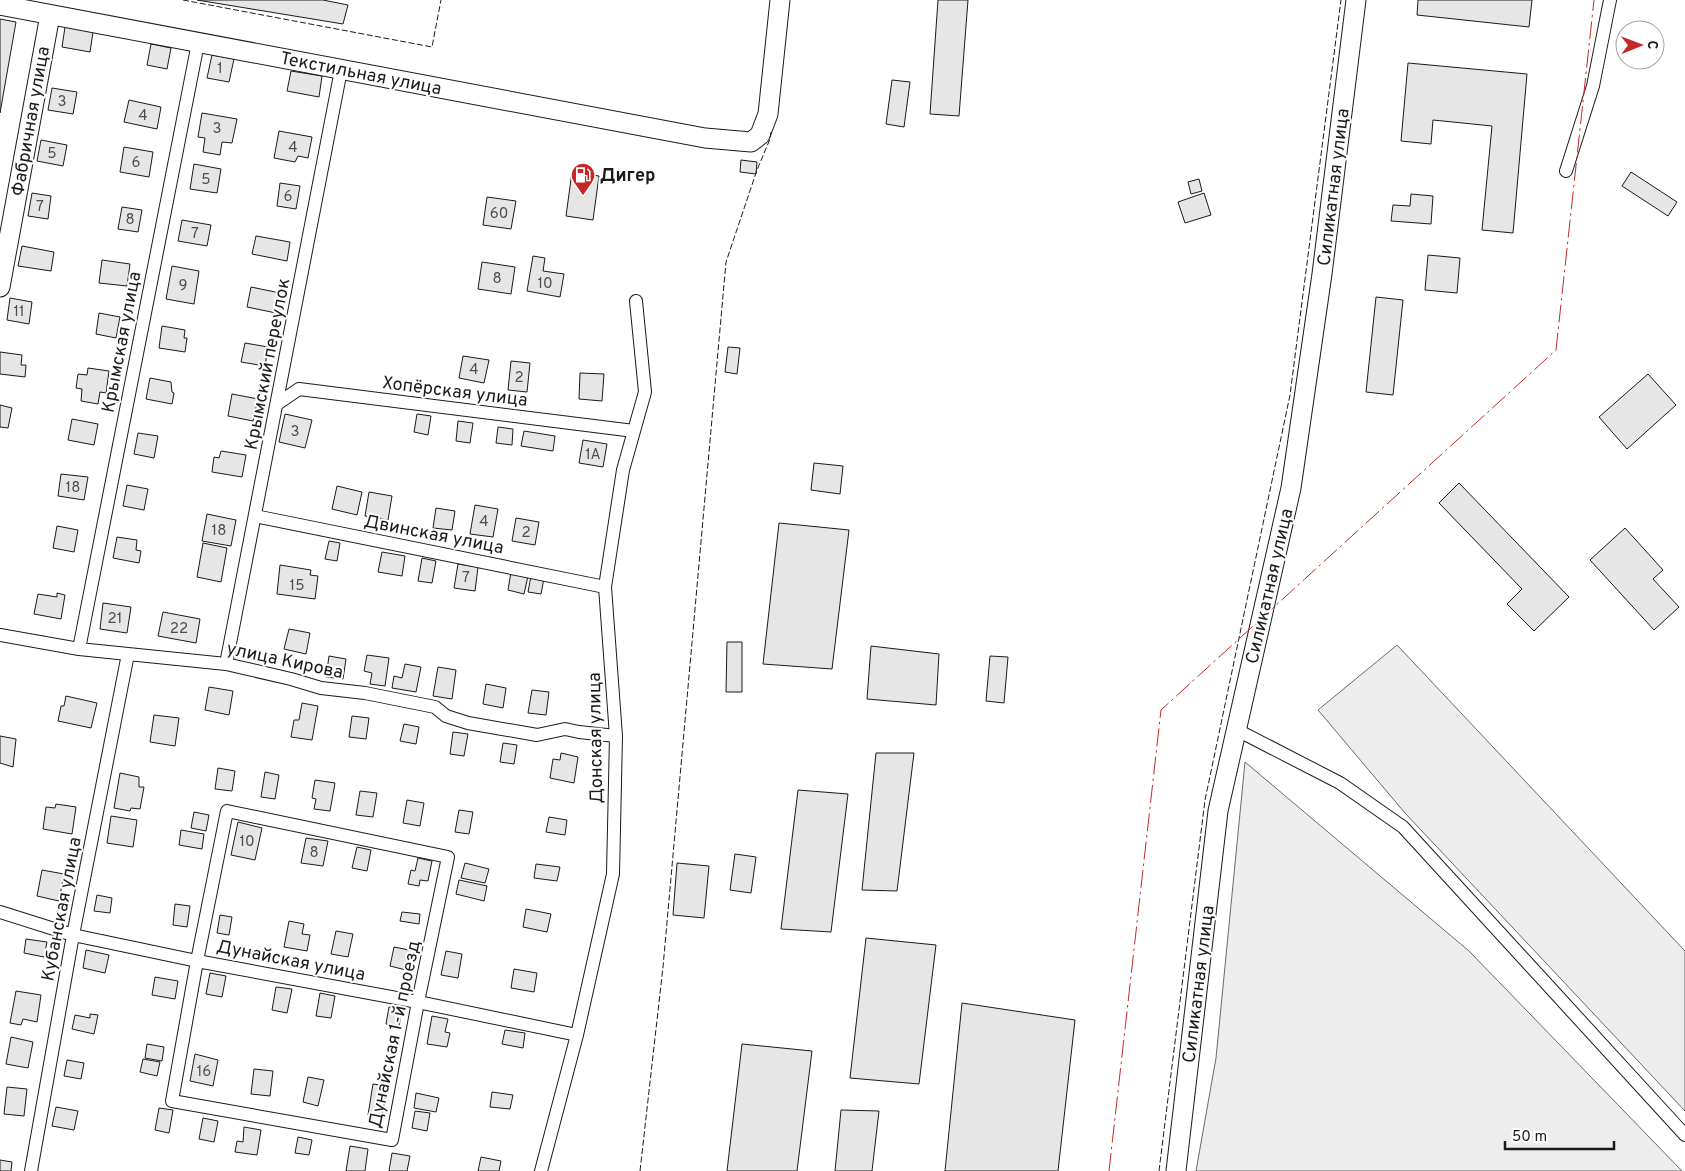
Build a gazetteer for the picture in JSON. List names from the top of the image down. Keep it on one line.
{"streets":{"street":["Текстильная улица","Фабричная улица","Силикатная улица","Крымская улица","Крымский переулок","Хопёрская улица","Двинская улица","улица Кирова","Донская улица","Кубанская улица","Дунайская улица","Дунайская 1-й проезд"]},"crossings":[["Текстильная улица","Фабричная улица"],["Текстильная улица","Крымская улица"],["Текстильная улица","Крымский переулок"],["Крымская улица","улица Кирова"],["Крымский переулок","Хопёрская улица"],["Крымский переулок","Двинская улица"],["Крымский переулок","улица Кирова"],["Хопёрская улица","Донская улица"],["Двинская улица","Донская улица"],["улица Кирова","Донская улица"],["улица Кирова","Кубанская улица"],["Донская улица","Дунайская улица"],["Кубанская улица","Дунайская улица"],["Дунайская улица","Дунайская 1-й проезд"]],"places":{"fuel station":["Дигер"]},"house_numbers":["1","3","4","3","4","5","6","5","6","7","60","8","7","8","10","9","11","4","2","3","1А","18","4","18","2","7","15","21","22","10","8","16"],"scale_bar":"50 m","north":"right"}
